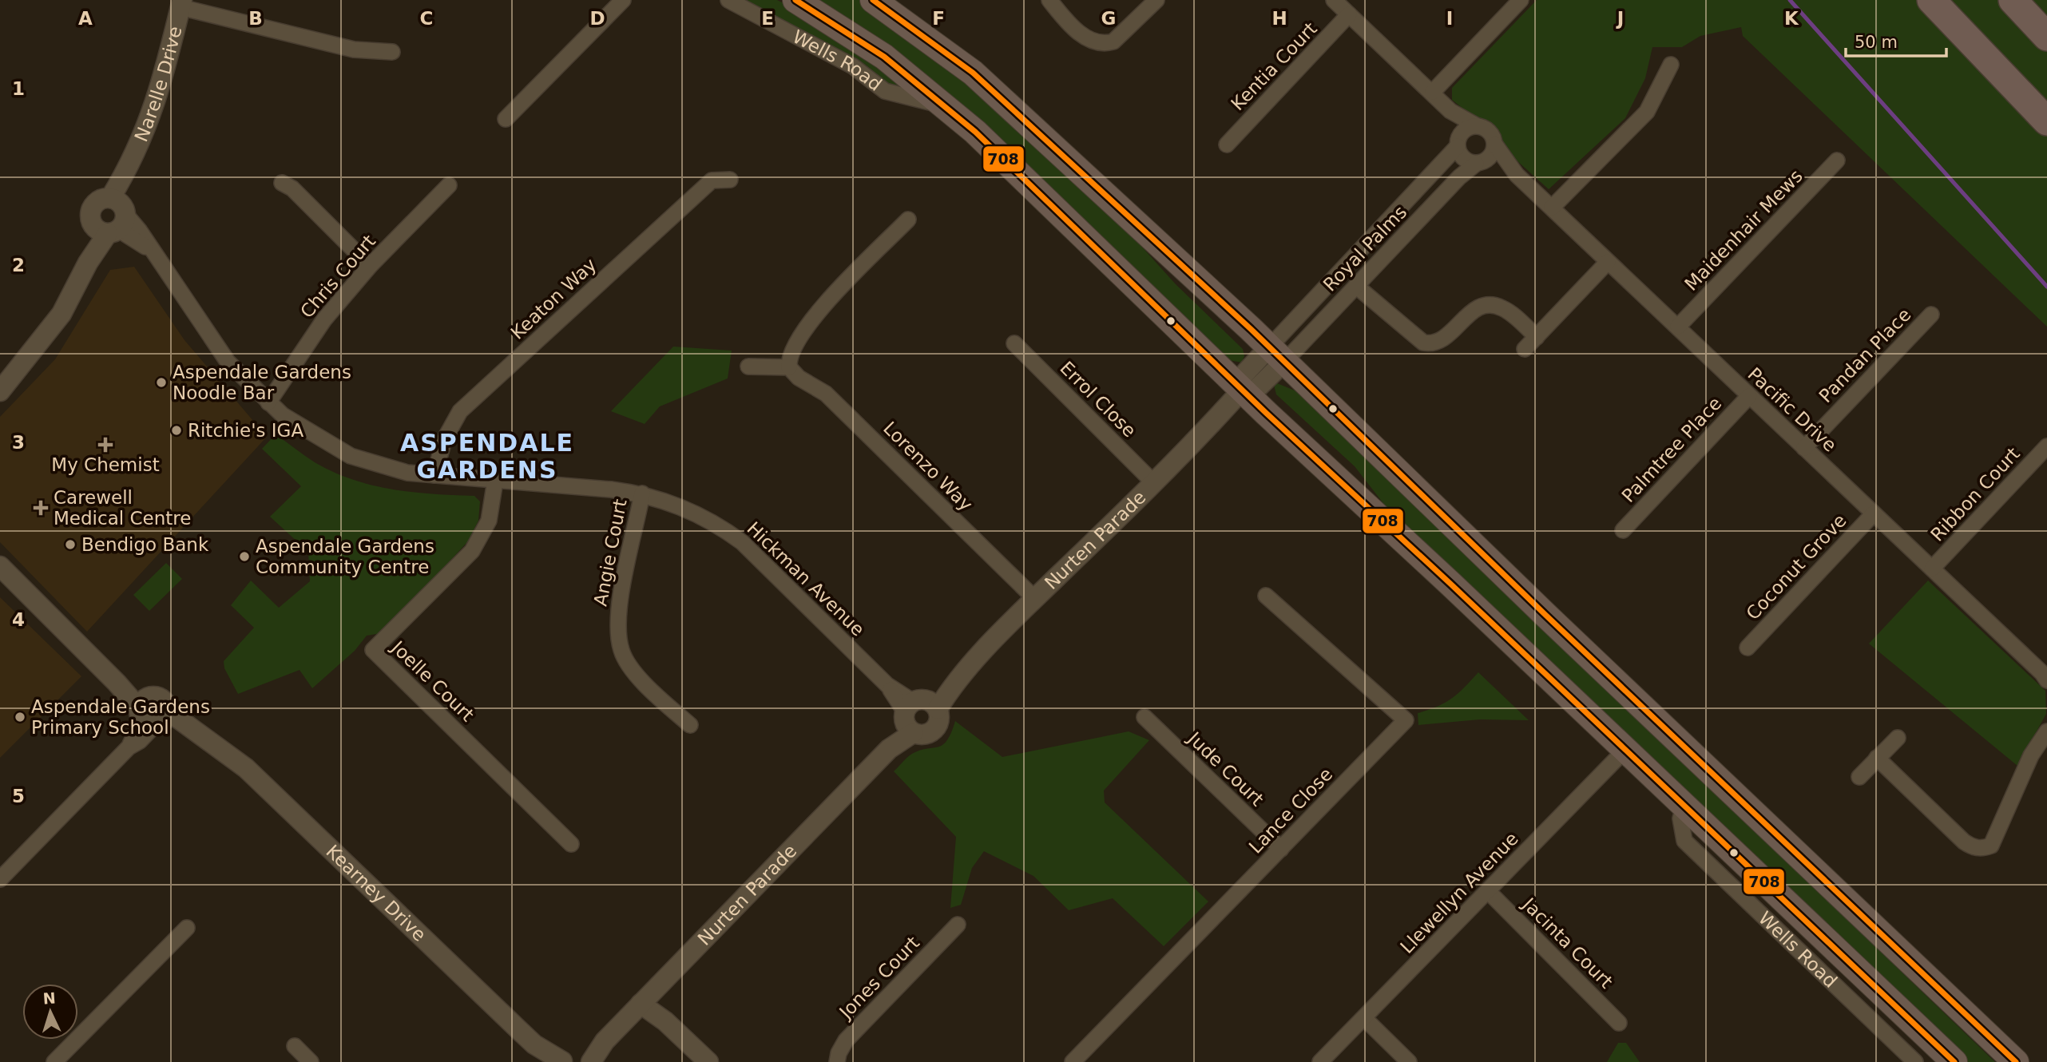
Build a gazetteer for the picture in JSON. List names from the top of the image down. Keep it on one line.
{"streets":{"main road":["Wells Road"],"street":["Kentia Court","Narelle Drive","Maidenhair Mews","Royal Palms","Chris Court","Keaton Way","Pandan Place","Errol Close","Pacific Drive","Palmtree Place","Lorenzo Way","Ribbon Court","Nurten Parade","Angie Court","Coconut Grove","Hickman Avenue","Joelle Court","Jude Court","Lance Close","Kearney Drive","Llewellyn Avenue","Jacinta Court","Jones Court"]},"crossings":[["Wells Road","Nurten Parade"],["Wells Road","Llewellyn Avenue"],["Narelle Drive","Hickman Avenue"],["Maidenhair Mews","Pacific Drive"],["Royal Palms","Pacific Drive"],["Royal Palms","Nurten Parade"],["Chris Court","Hickman Avenue"],["Keaton Way","Hickman Avenue"],["Pandan Place","Pacific Drive"],["Errol Close","Nurten Parade"],["Pacific Drive","Palmtree Place"],["Pacific Drive","Ribbon Court"],["Pacific Drive","Coconut Grove"],["Lorenzo Way","Nurten Parade"],["Nurten Parade","Hickman Avenue"],["Nurten Parade","Kearney Drive"],["Angie Court","Hickman Avenue"],["Hickman Avenue","Joelle Court"],["Jude Court","Lance Close"],["Llewellyn Avenue","Jacinta Court"]],"districts":["ASPENDALE GARDENS"],"places":{"other":["Aspendale Gardens Noodle Bar","Ritchie's IGA","Bendigo Bank","Aspendale Gardens Community Centre","Aspendale Gardens Primary School"],"health":["My Chemist","Carewell Medical Centre"]},"lines":["transit line 708"],"scale_bar":"50 m","north":"top","grid":{"columns":["A","B","C","D","E","F","G","H","I","J","K"],"rows":["1","2","3","4","5"]}}
